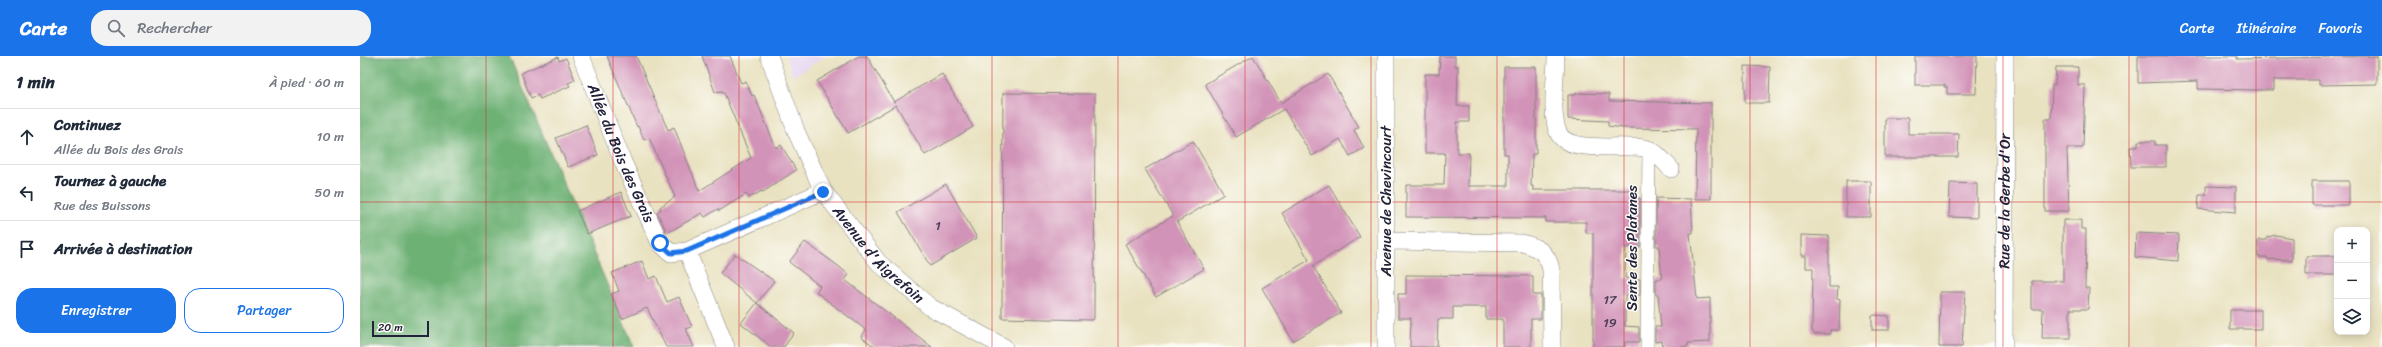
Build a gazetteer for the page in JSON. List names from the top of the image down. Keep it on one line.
{"streets":{"street":["Allée du Bois des Grais","Avenue de Chevincourt","Rue de la Gerbe d'Or","Sente des Platanes","Avenue d'Aigrefoin"]},"house_numbers":["1","17","19"],"scale_bar":"20 m","page":{"header":"Carte","search":"Rechercher","nav":["Carte","Itinéraire","Favoris"],"heading":["1 min","À pied · 60 m"],"list":[["Continuez","Allée du Bois des Grais","10 m"],["Tournez à gauche","Rue des Buissons","50 m"],"Arrivée à destination"],"map_buttons":["+","−"],"buttons":["Enregistrer","Partager"],"scale":"20 m"}}
